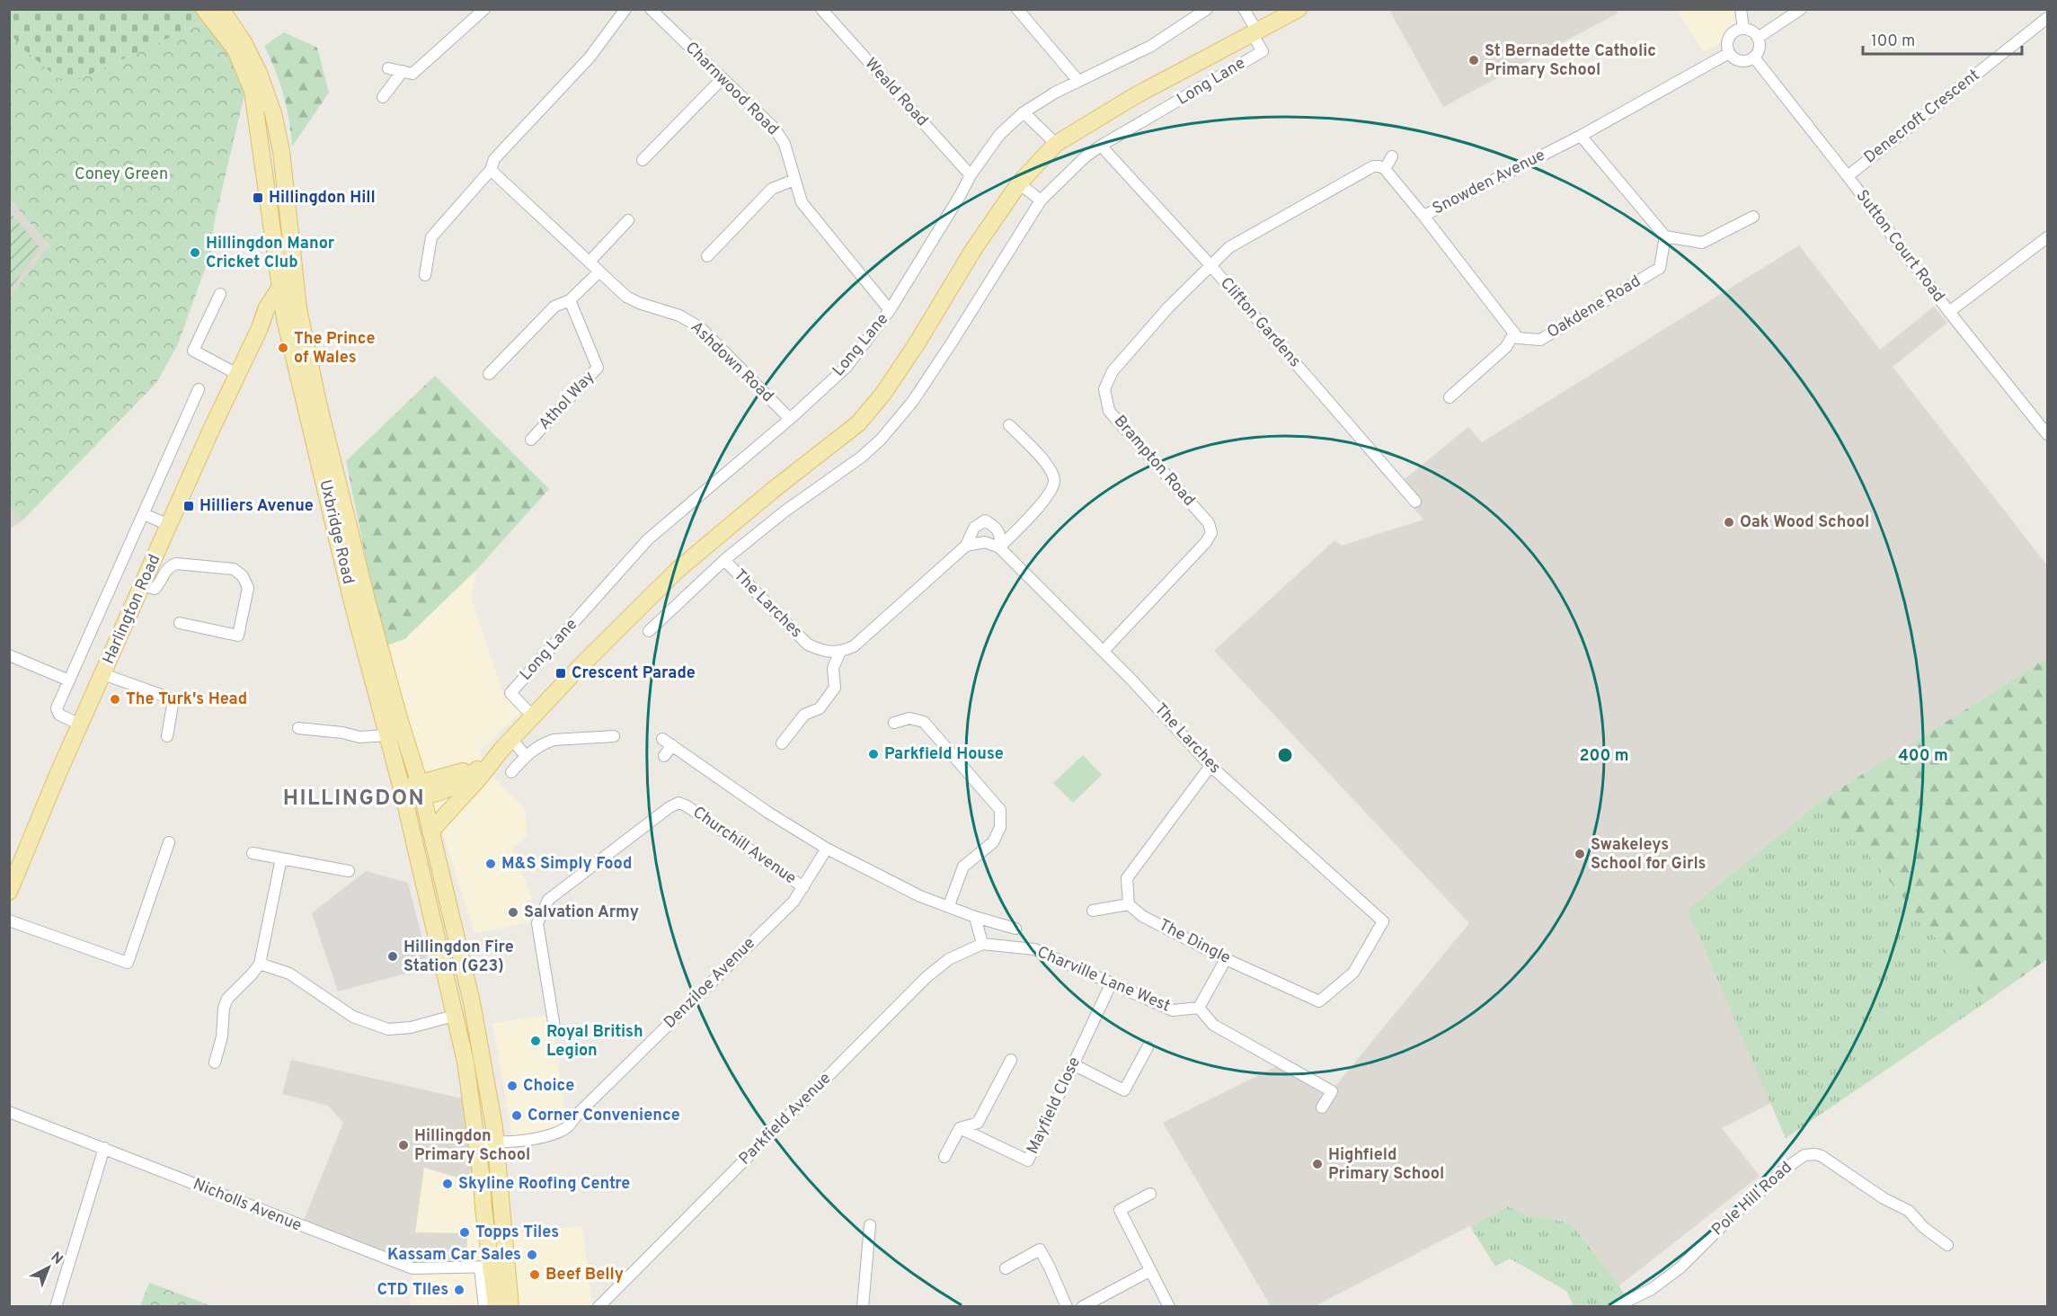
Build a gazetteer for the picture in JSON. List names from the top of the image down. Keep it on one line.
{"streets":{"main road":["Long Lane","Uxbridge Road","Harlington Road"],"street":["Charnwood Road","Weald Road","Denecroft Crescent","Snowden Avenue","Sutton Court Road","Oakdene Road","Clifton Gardens","Ashdown Road","Athol Way","Brampton Road","The Larches","Churchill Avenue","The Dingle","Charville Lane West","Denziloe Avenue","Mayfield Close","Parkfield Avenue","Pole Hill Road","Nicholls Avenue"]},"crossings":[["Long Lane","Charnwood Road"],["Long Lane","Weald Road"],["Long Lane","Clifton Gardens"],["Long Lane","Ashdown Road"],["Long Lane","Uxbridge Road"],["Long Lane","The Larches"],["Denecroft Crescent","Sutton Court Road"],["Snowden Avenue","Sutton Court Road"],["Clifton Gardens","Brampton Road"],["Brampton Road","The Larches"],["Uxbridge Road","Harlington Road"],["Uxbridge Road","Denziloe Avenue"],["Uxbridge Road","Nicholls Avenue"],["The Larches","The Dingle"],["Churchill Avenue","Denziloe Avenue"],["Charville Lane West","Mayfield Close"],["Charville Lane West","Parkfield Avenue"]],"districts":["HILLINGDON"],"parks":["Coney Green"],"places":{"other":["St Bernadette Catholic Primary School","Hillingdon Manor Cricket Club","The Prince of Wales","Oak Wood School","The Turk's Head","Parkfield House","Swakeleys School for Girls","M&S Simply Food","Salvation Army","Hillingdon Fire Station (G23)","Royal British Legion","Choice","Corner Convenience","Hillingdon Primary School","Highfield Primary School","Skyline Roofing Centre","Topps Tiles","Kassam Car Sales","Beef Belly","CTD TIles"],"transit":["Hillingdon Hill","Hilliers Avenue","Crescent Parade"]},"scale_bar":"100 m","north":"top right","rings":["200 m","400 m"]}
